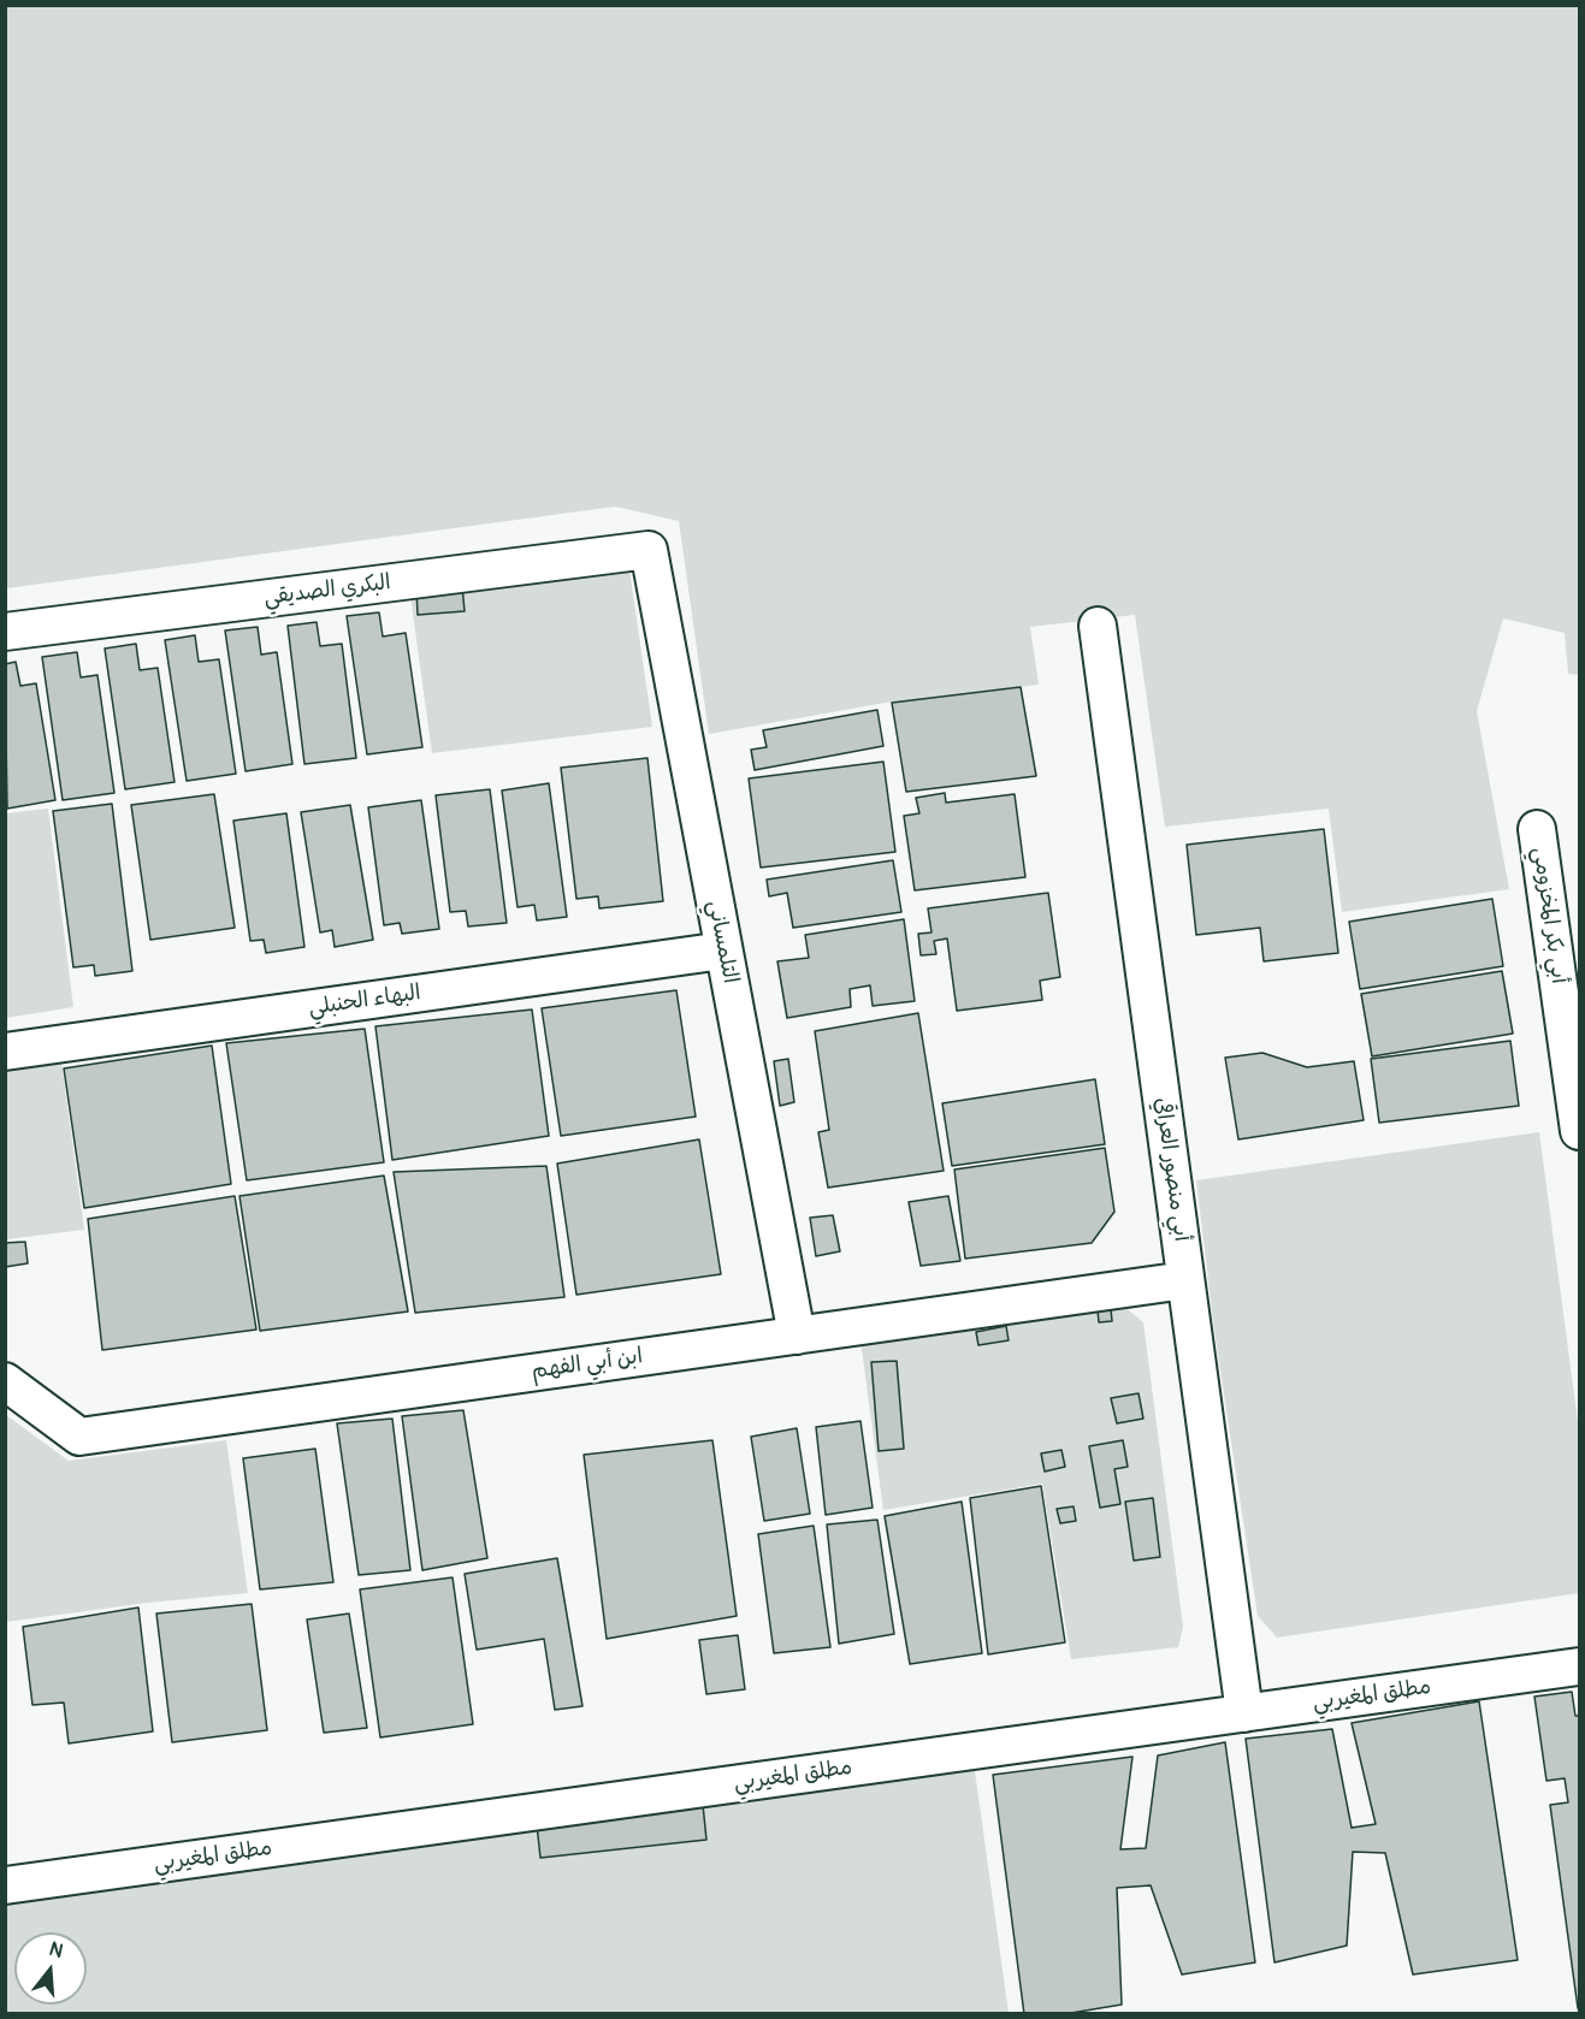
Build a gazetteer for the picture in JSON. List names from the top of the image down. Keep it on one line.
{"streets":{"street":["البكري الصديقي","أبي بكر المخزومي","التلمساني","البهاء الحنبلي","أبي منصور العراقي","ابن أبي الفهم","مطلق المغيربي"]},"crossings":[["البكري الصديقي","التلمساني"],["التلمساني","البهاء الحنبلي"],["التلمساني","ابن أبي الفهم"],["أبي منصور العراقي","ابن أبي الفهم"],["أبي منصور العراقي","مطلق المغيربي"]],"north":"top"}
